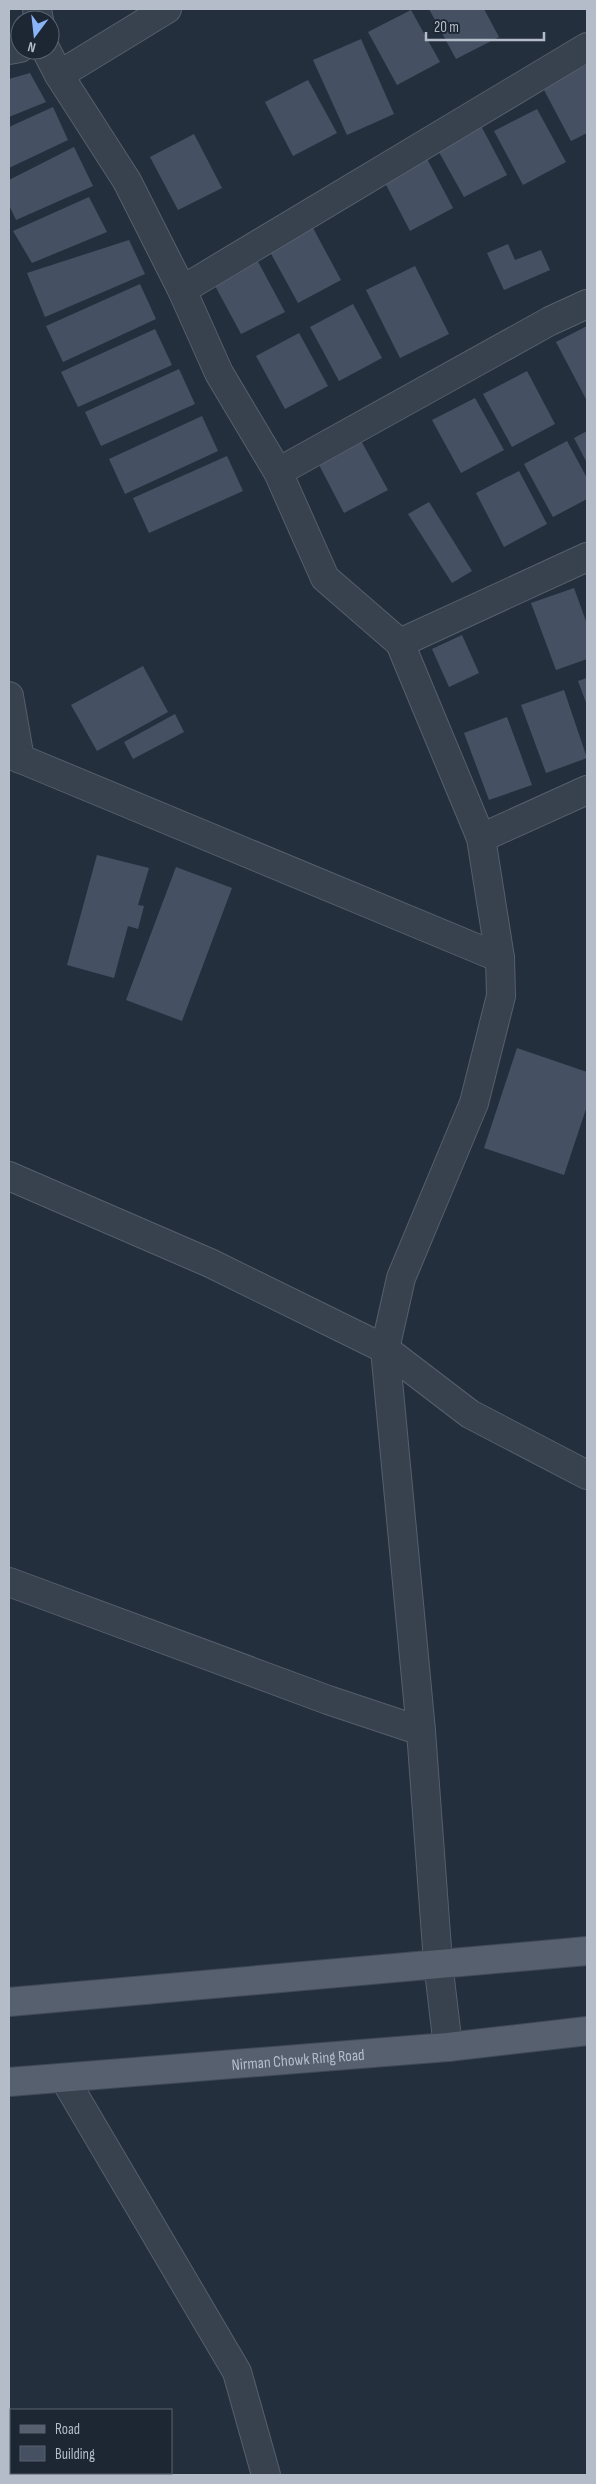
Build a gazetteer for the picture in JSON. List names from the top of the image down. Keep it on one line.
{"streets":{"main road":["Nirman Chowk Ring Road"]},"legend":["Road","Building"],"scale_bar":"20 m","north":"bottom"}
